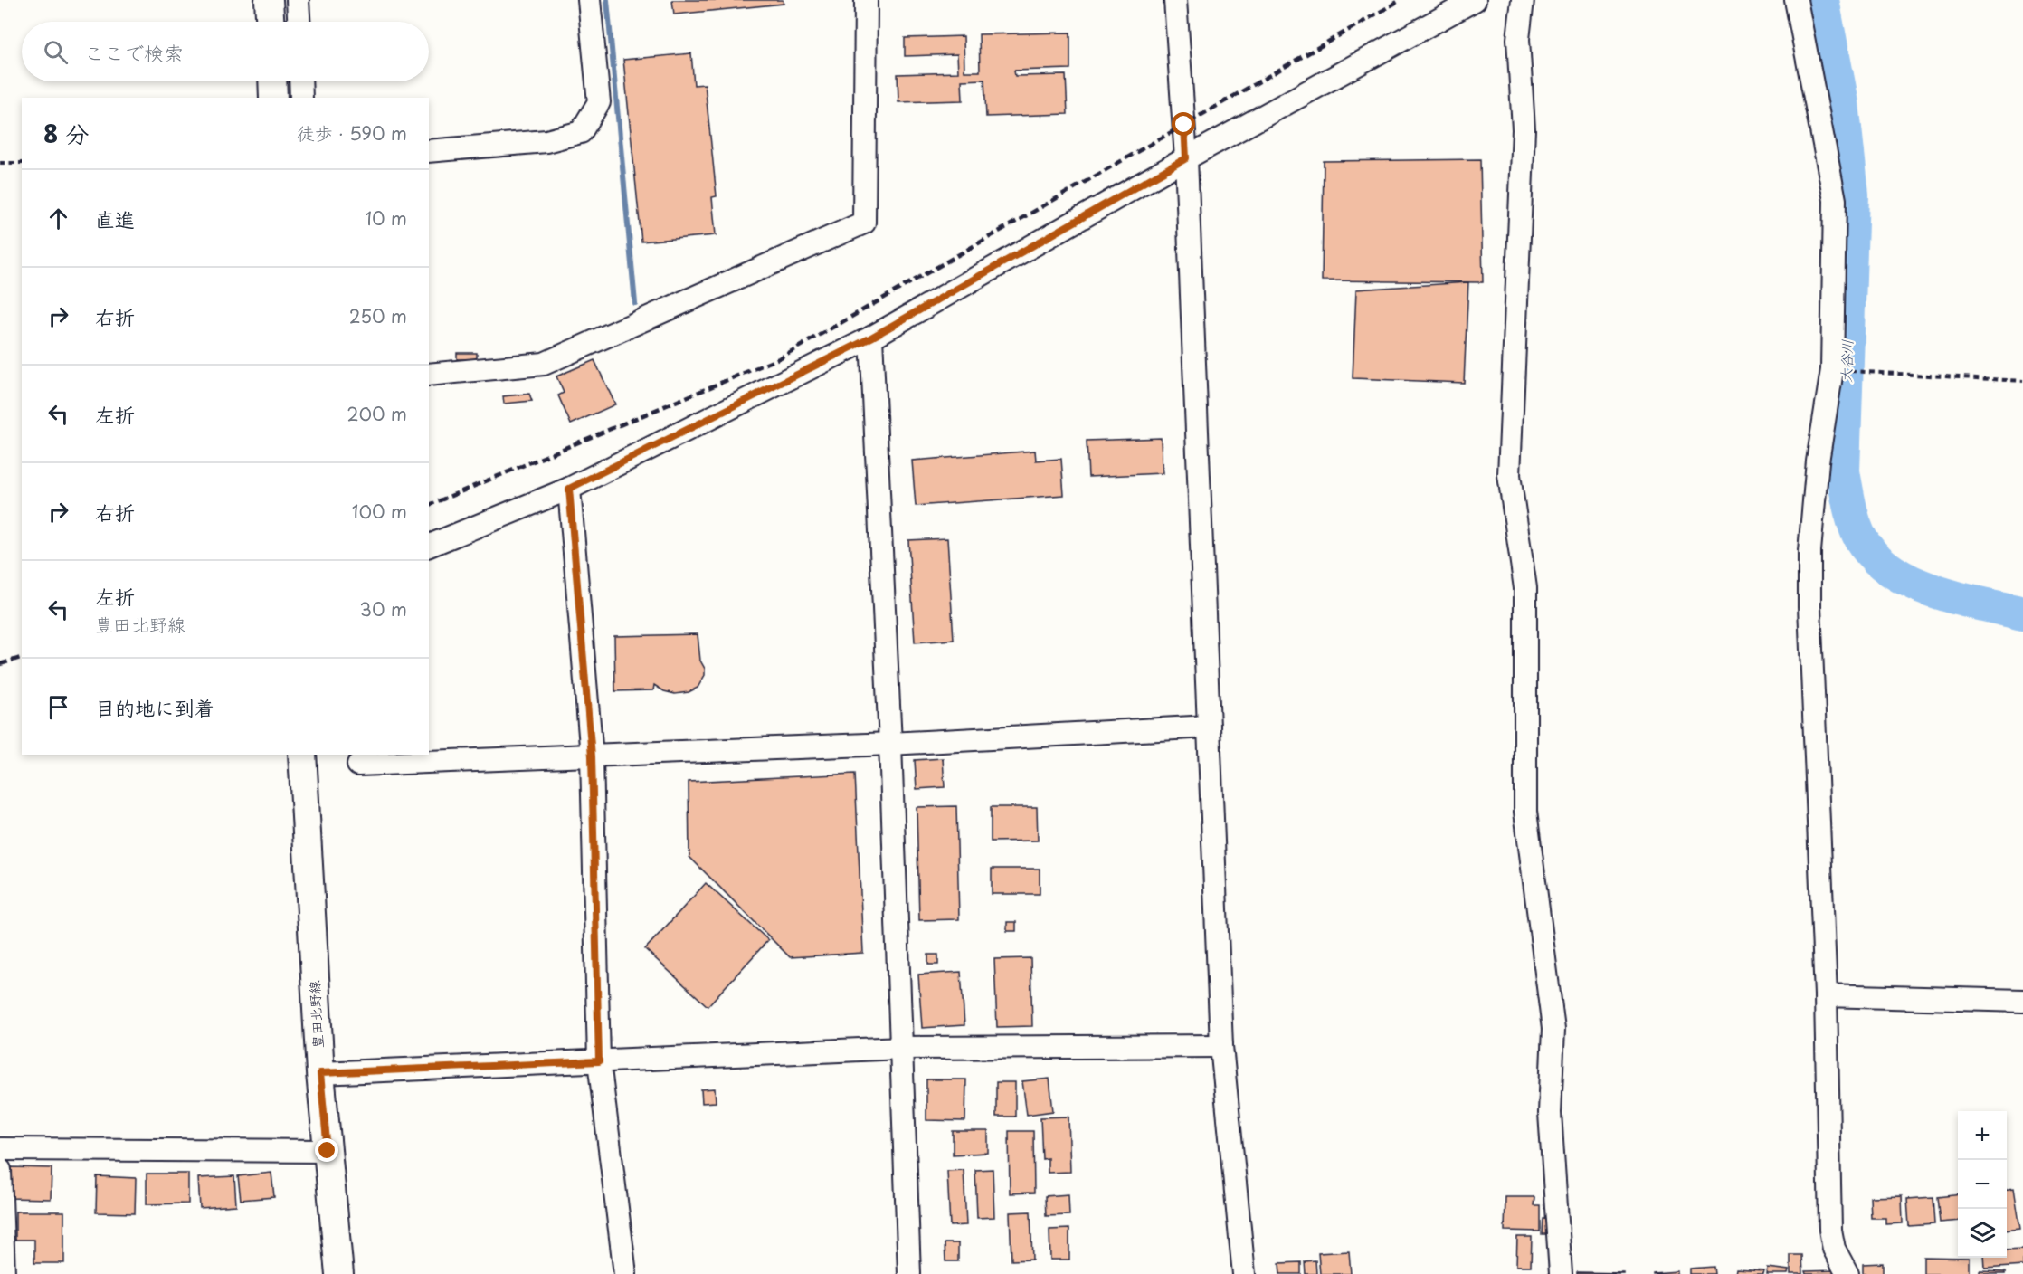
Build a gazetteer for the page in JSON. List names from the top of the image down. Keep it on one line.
{"streets":{"main road":["豊田北野線"]},"water":["大谷川"],"page":{"search":"ここで検索","heading":["8 分","徒歩 · 590 m"],"list":[["直進","10 m"],["右折","250 m"],["左折","200 m"],["右折","100 m"],["左折","豊田北野線","30 m"],"目的地に到着"],"map_buttons":["+","−"]}}
